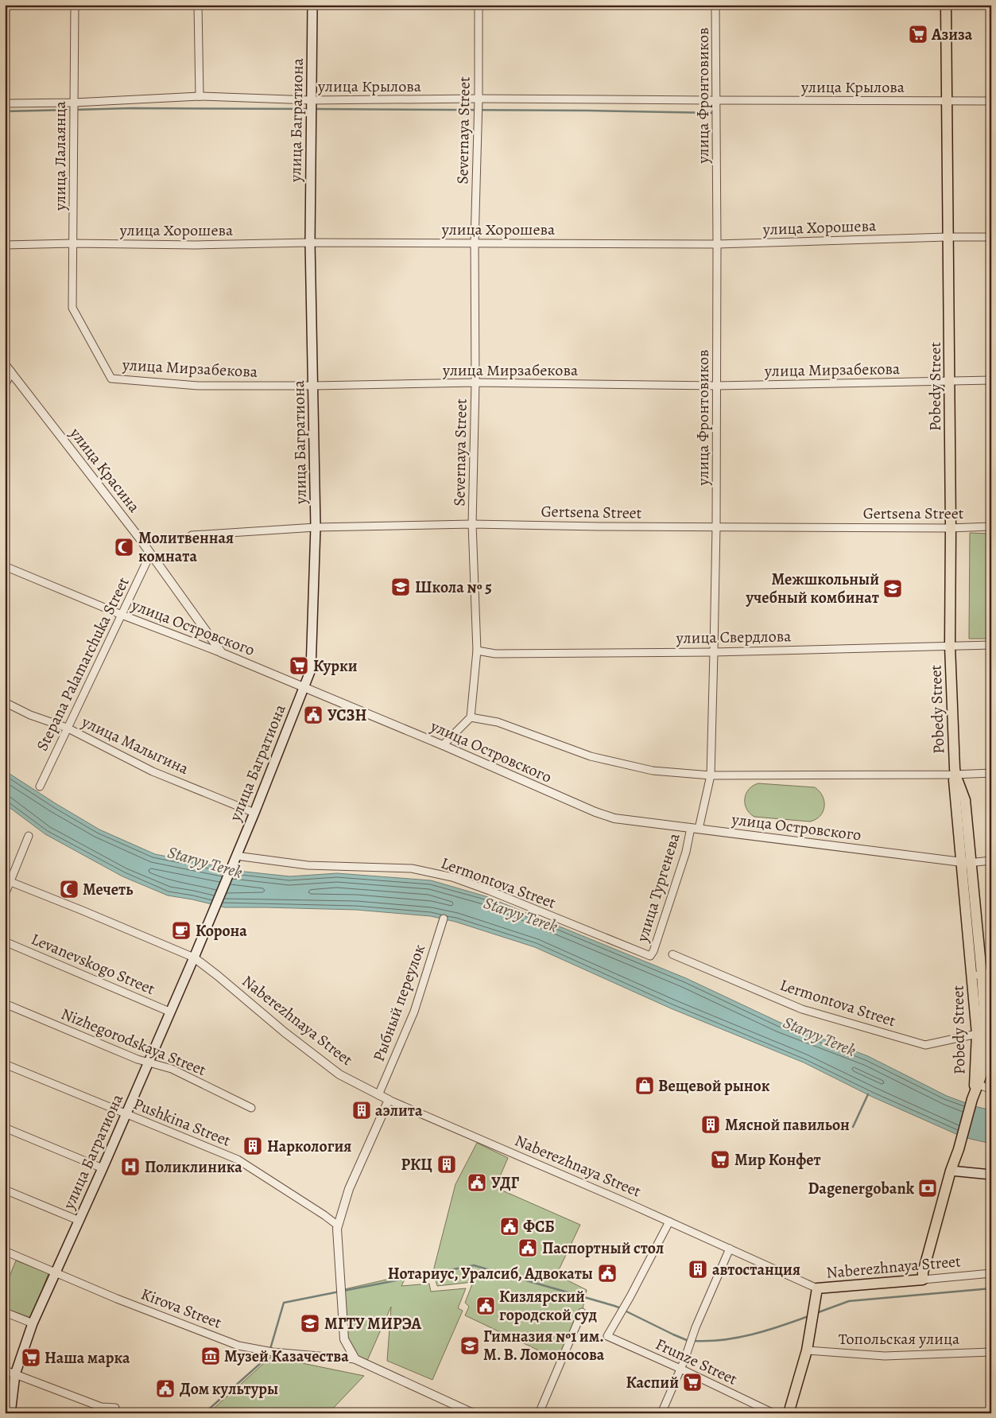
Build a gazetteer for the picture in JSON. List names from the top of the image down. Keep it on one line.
{"streets":{"main road":["улица Багратиона","Pobedy Street","Naberezhnaya Street"],"street":["улица Крылова","улица Фронтовиков","Severnaya Street","улица Лалаянца","улица Хорошева","улица Мирзабекова","улица Красина","Gertsena Street","улица Островского","улица Свердлова","Stepana Palamarchuka Street","улица Малыгина","Lermontova Street","улица Тургенева","Levanevskogo Street","Рыбный переулок","Nizhegorodskaya Street","Pushkina Street","Kirova Street","Топольская улица","Frunze Street"]},"crossings":[["улица Крылова","улица Фронтовиков"],["улица Крылова","улица Багратиона"],["улица Крылова","Severnaya Street"],["улица Крылова","улица Лалаянца"],["улица Крылова","Pobedy Street"],["улица Фронтовиков","улица Хорошева"],["улица Фронтовиков","улица Мирзабекова"],["улица Фронтовиков","Gertsena Street"],["улица Фронтовиков","улица Островского"],["улица Фронтовиков","улица Свердлова"],["улица Фронтовиков","улица Тургенева"],["улица Багратиона","улица Хорошева"],["улица Багратиона","улица Мирзабекова"],["улица Багратиона","Gertsena Street"],["улица Багратиона","улица Островского"],["улица Багратиона","улица Малыгина"],["улица Багратиона","Lermontova Street"],["улица Багратиона","Levanevskogo Street"],["улица Багратиона","Naberezhnaya Street"],["улица Багратиона","Nizhegorodskaya Street"],["улица Багратиона","Pushkina Street"],["улица Багратиона","Kirova Street"],["Severnaya Street","улица Хорошева"],["Severnaya Street","улица Мирзабекова"],["Severnaya Street","Gertsena Street"],["Severnaya Street","улица Островского"],["Severnaya Street","улица Свердлова"],["улица Лалаянца","улица Хорошева"],["улица Лалаянца","улица Мирзабекова"],["улица Хорошева","Pobedy Street"],["улица Мирзабекова","Pobedy Street"],["Pobedy Street","Gertsena Street"],["Pobedy Street","улица Островского"],["Pobedy Street","улица Свердлова"],["Pobedy Street","Lermontova Street"],["Pobedy Street","Naberezhnaya Street"],["улица Красина","улица Островского"],["улица Красина","Stepana Palamarchuka Street"],["улица Островского","Stepana Palamarchuka Street"],["улица Островского","улица Тургенева"],["Stepana Palamarchuka Street","улица Малыгина"],["Lermontova Street","улица Тургенева"],["Рыбный переулок","Naberezhnaya Street"],["Naberezhnaya Street","Frunze Street"]],"water":["Staryy Terek"],"places":{"supermarket":["Азиза","Курки","Мир Конфет","Наша марка","Каспий"],"mosque":["Молитвенная комната","Мечеть"],"school or university":["Школа № 5","Межшкольный учебный комбинат","МГТУ МИРЭА","Гимназия №1 им. М. В. Ломоносова"],"public building":["УСЗН","УДГ","ФСБ","Паспортный стол","Нотариус, Уралсиб, Адвокаты","Кизлярский городской суд","Дом культуры"],"cafe":["Корона"],"shop":["Вещевой рынок"],"building":["аэлита","Мясной павильон","Наркология","РКЦ","автостанция"],"hospital":["Поликлиника"],"bank":["Dagenergobank"],"museum":["Музей Казачества"]}}
